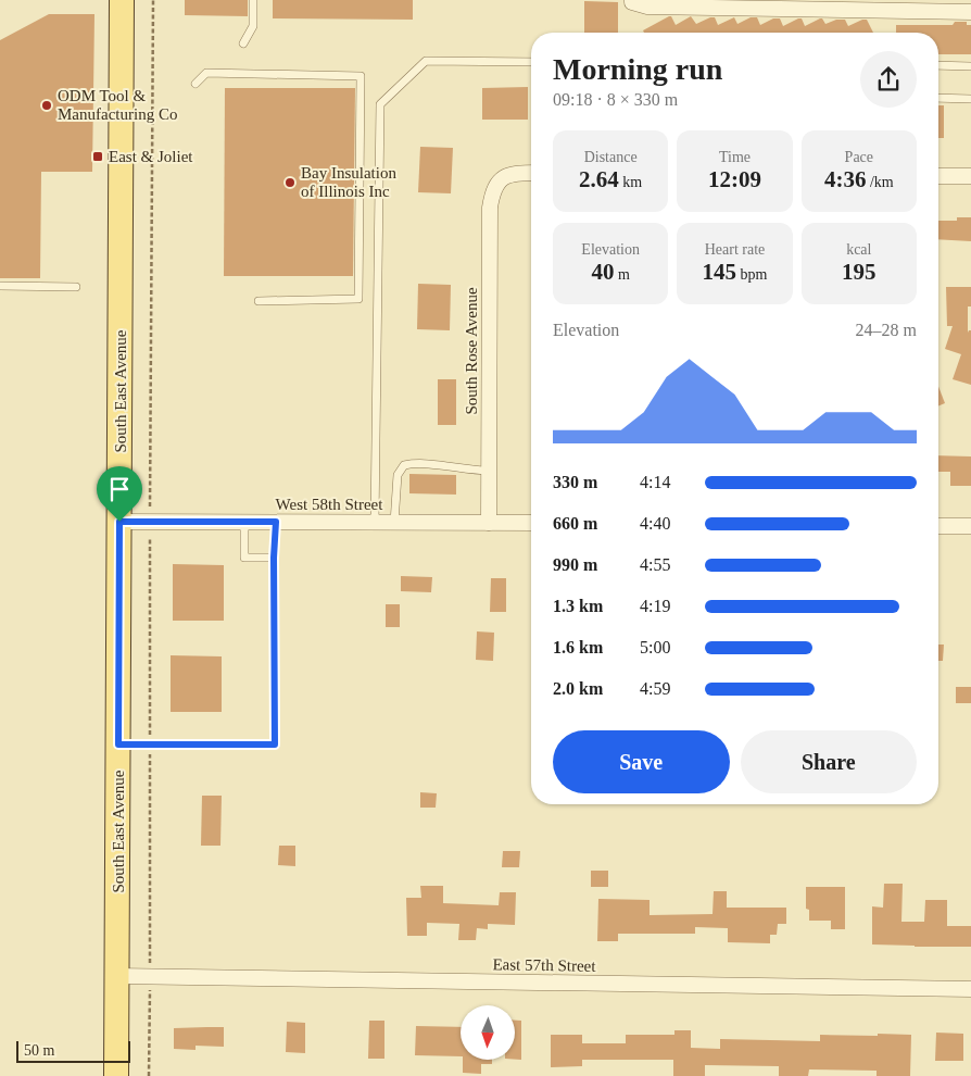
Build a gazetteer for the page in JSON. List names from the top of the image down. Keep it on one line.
{"streets":{"main road":["South East Avenue"],"street":["South Rose Avenue","West 58th Street","East 57th Street"]},"crossings":[["South Rose Avenue","West 58th Street"],["South East Avenue","West 58th Street"],["South East Avenue","East 57th Street"]],"places":{"other":["ODM Tool & Manufacturing Co","Bay Insulation of Illinois Inc"],"transit":["East & Joliet"]},"scale_bar":"50 m","north":"bottom","page":{"heading":["Morning run","09:18 · 8 × 330 m"],"stats":[["Distance","2.64 km"],["Time","12:09"],["Pace","4:36 /km"],["Elevation","40 m"],["Heart rate","145 bpm"],["kcal","195"]],"chart":["Elevation","24–28 m"],"list":[{"name":"330 m","note":"4:14"},{"name":"660 m","note":"4:40"},{"name":"990 m","note":"4:55"},{"name":"1.3 km","note":"4:19"},{"name":"1.6 km","note":"5:00"},{"name":"2.0 km","note":"4:59"}],"buttons":["Save","Share"],"scale":"50 m"}}
